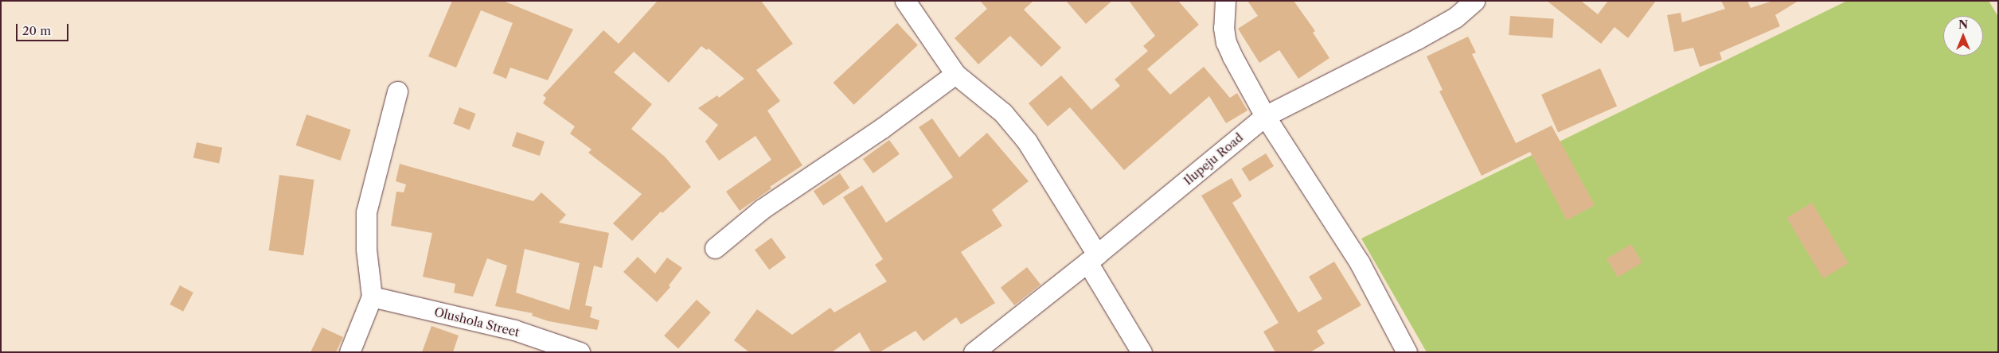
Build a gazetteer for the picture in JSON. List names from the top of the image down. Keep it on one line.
{"streets":{"street":["Ilupeju Road","Olushola Street"]},"scale_bar":"20 m","north":"top"}
